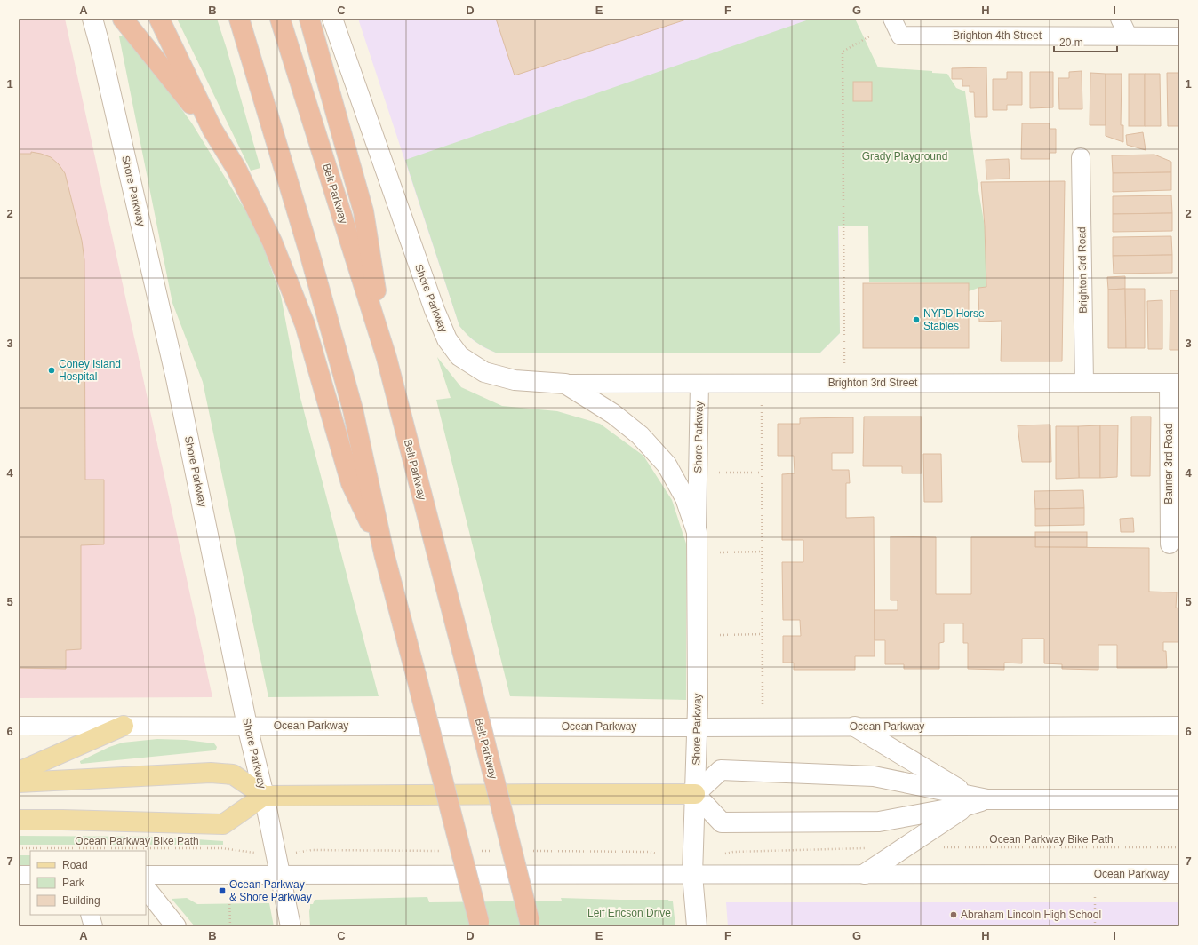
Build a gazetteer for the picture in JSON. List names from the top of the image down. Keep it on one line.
{"streets":{"highway":["Belt Parkway"],"main road":["Shore Parkway"],"street":["Brighton 4th Street","Brighton 3rd Road","Brighton 3rd Street","Banner 3rd Road","Ocean Parkway"],"path":["Ocean Parkway Bike Path"]},"crossings":[["Shore Parkway","Brighton 3rd Street"],["Shore Parkway","Ocean Parkway"],["Brighton 3rd Road","Brighton 3rd Street"],["Brighton 3rd Street","Banner 3rd Road"]],"parks":["Grady Playground","Leif Ericson Drive"],"places":{"other":["NYPD Horse Stables","Coney Island Hospital","Abraham Lincoln High School"],"transit":["Ocean Parkway & Shore Parkway"]},"legend":["Road","Park","Building"],"scale_bar":"20 m","grid":{"columns":["A","B","C","D","E","F","G","H","I"],"rows":["1","2","3","4","5","6","7"]}}
